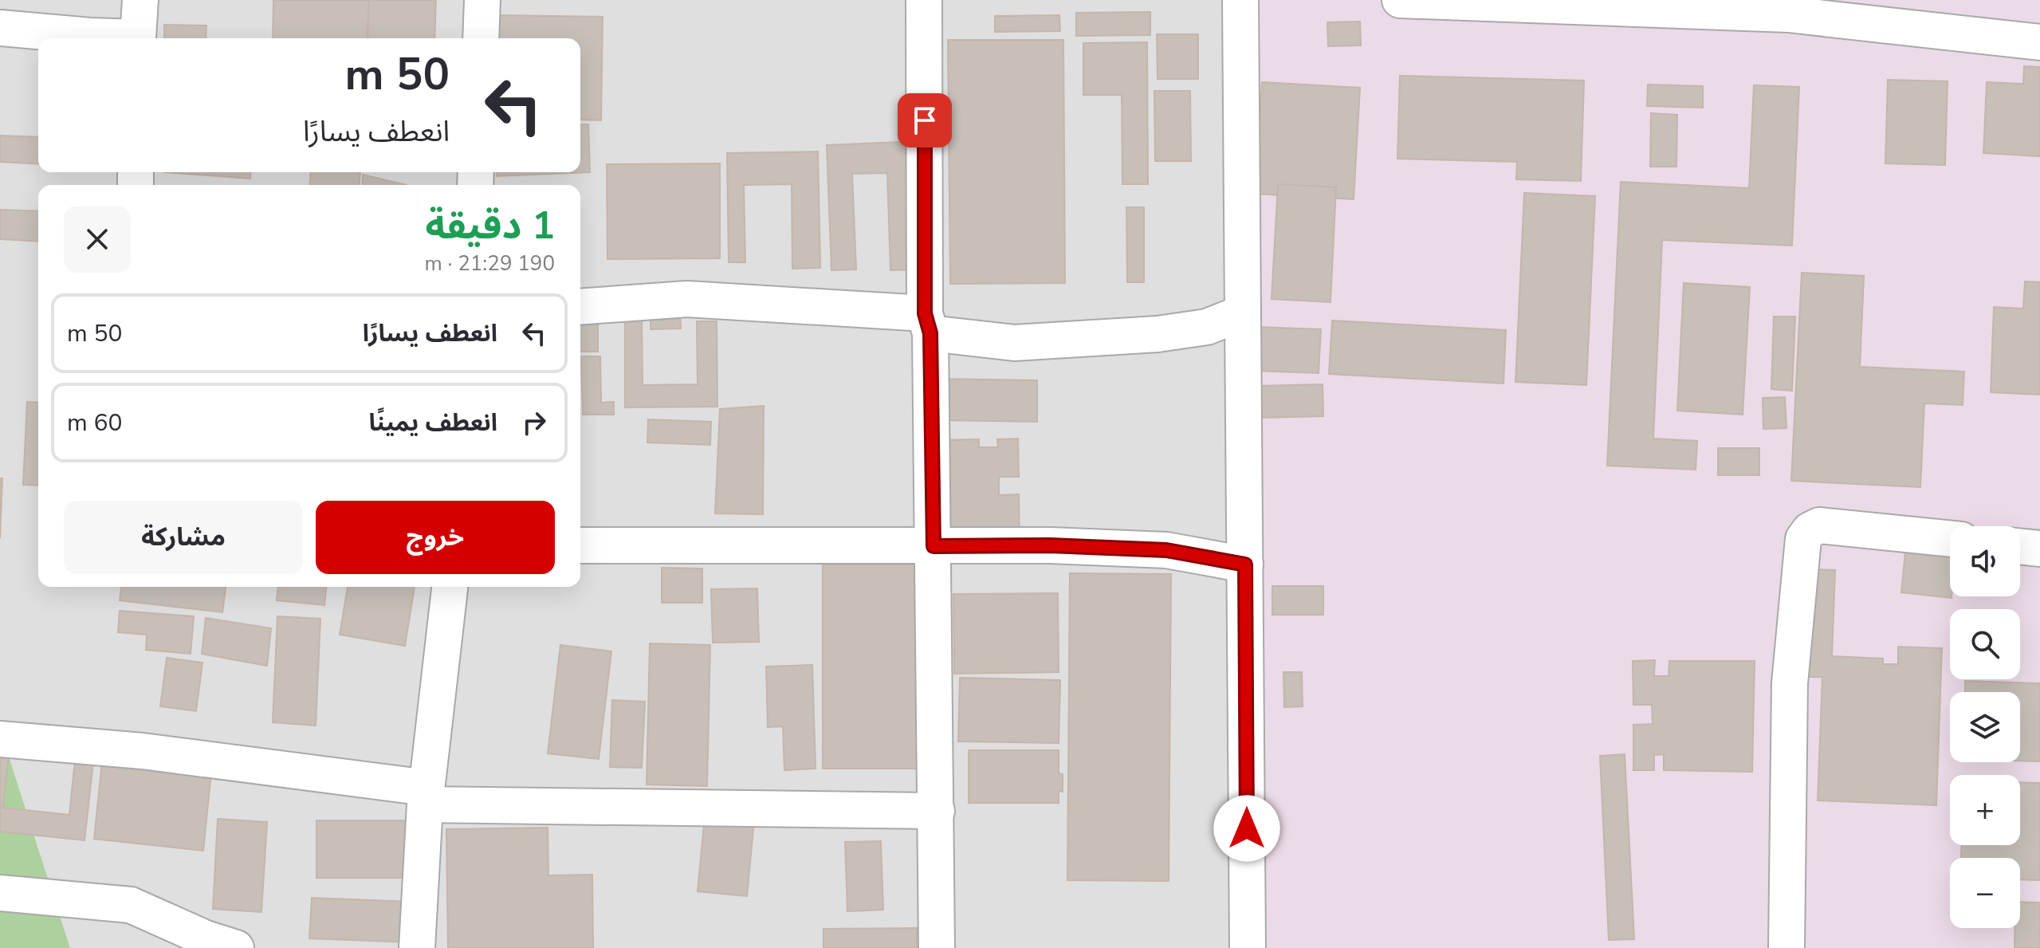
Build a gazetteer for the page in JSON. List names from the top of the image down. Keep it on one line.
{"page":{"turn":["50 m","انعطف يسارًا"],"heading":["1 دقيقة","190 m · 21:29"],"list":[{"name":"انعطف يسارًا","value":"50 m"},{"name":"انعطف يمينًا","value":"60 m"}],"buttons":["خروج","مشاركة"],"map_buttons":["+","−"]}}
